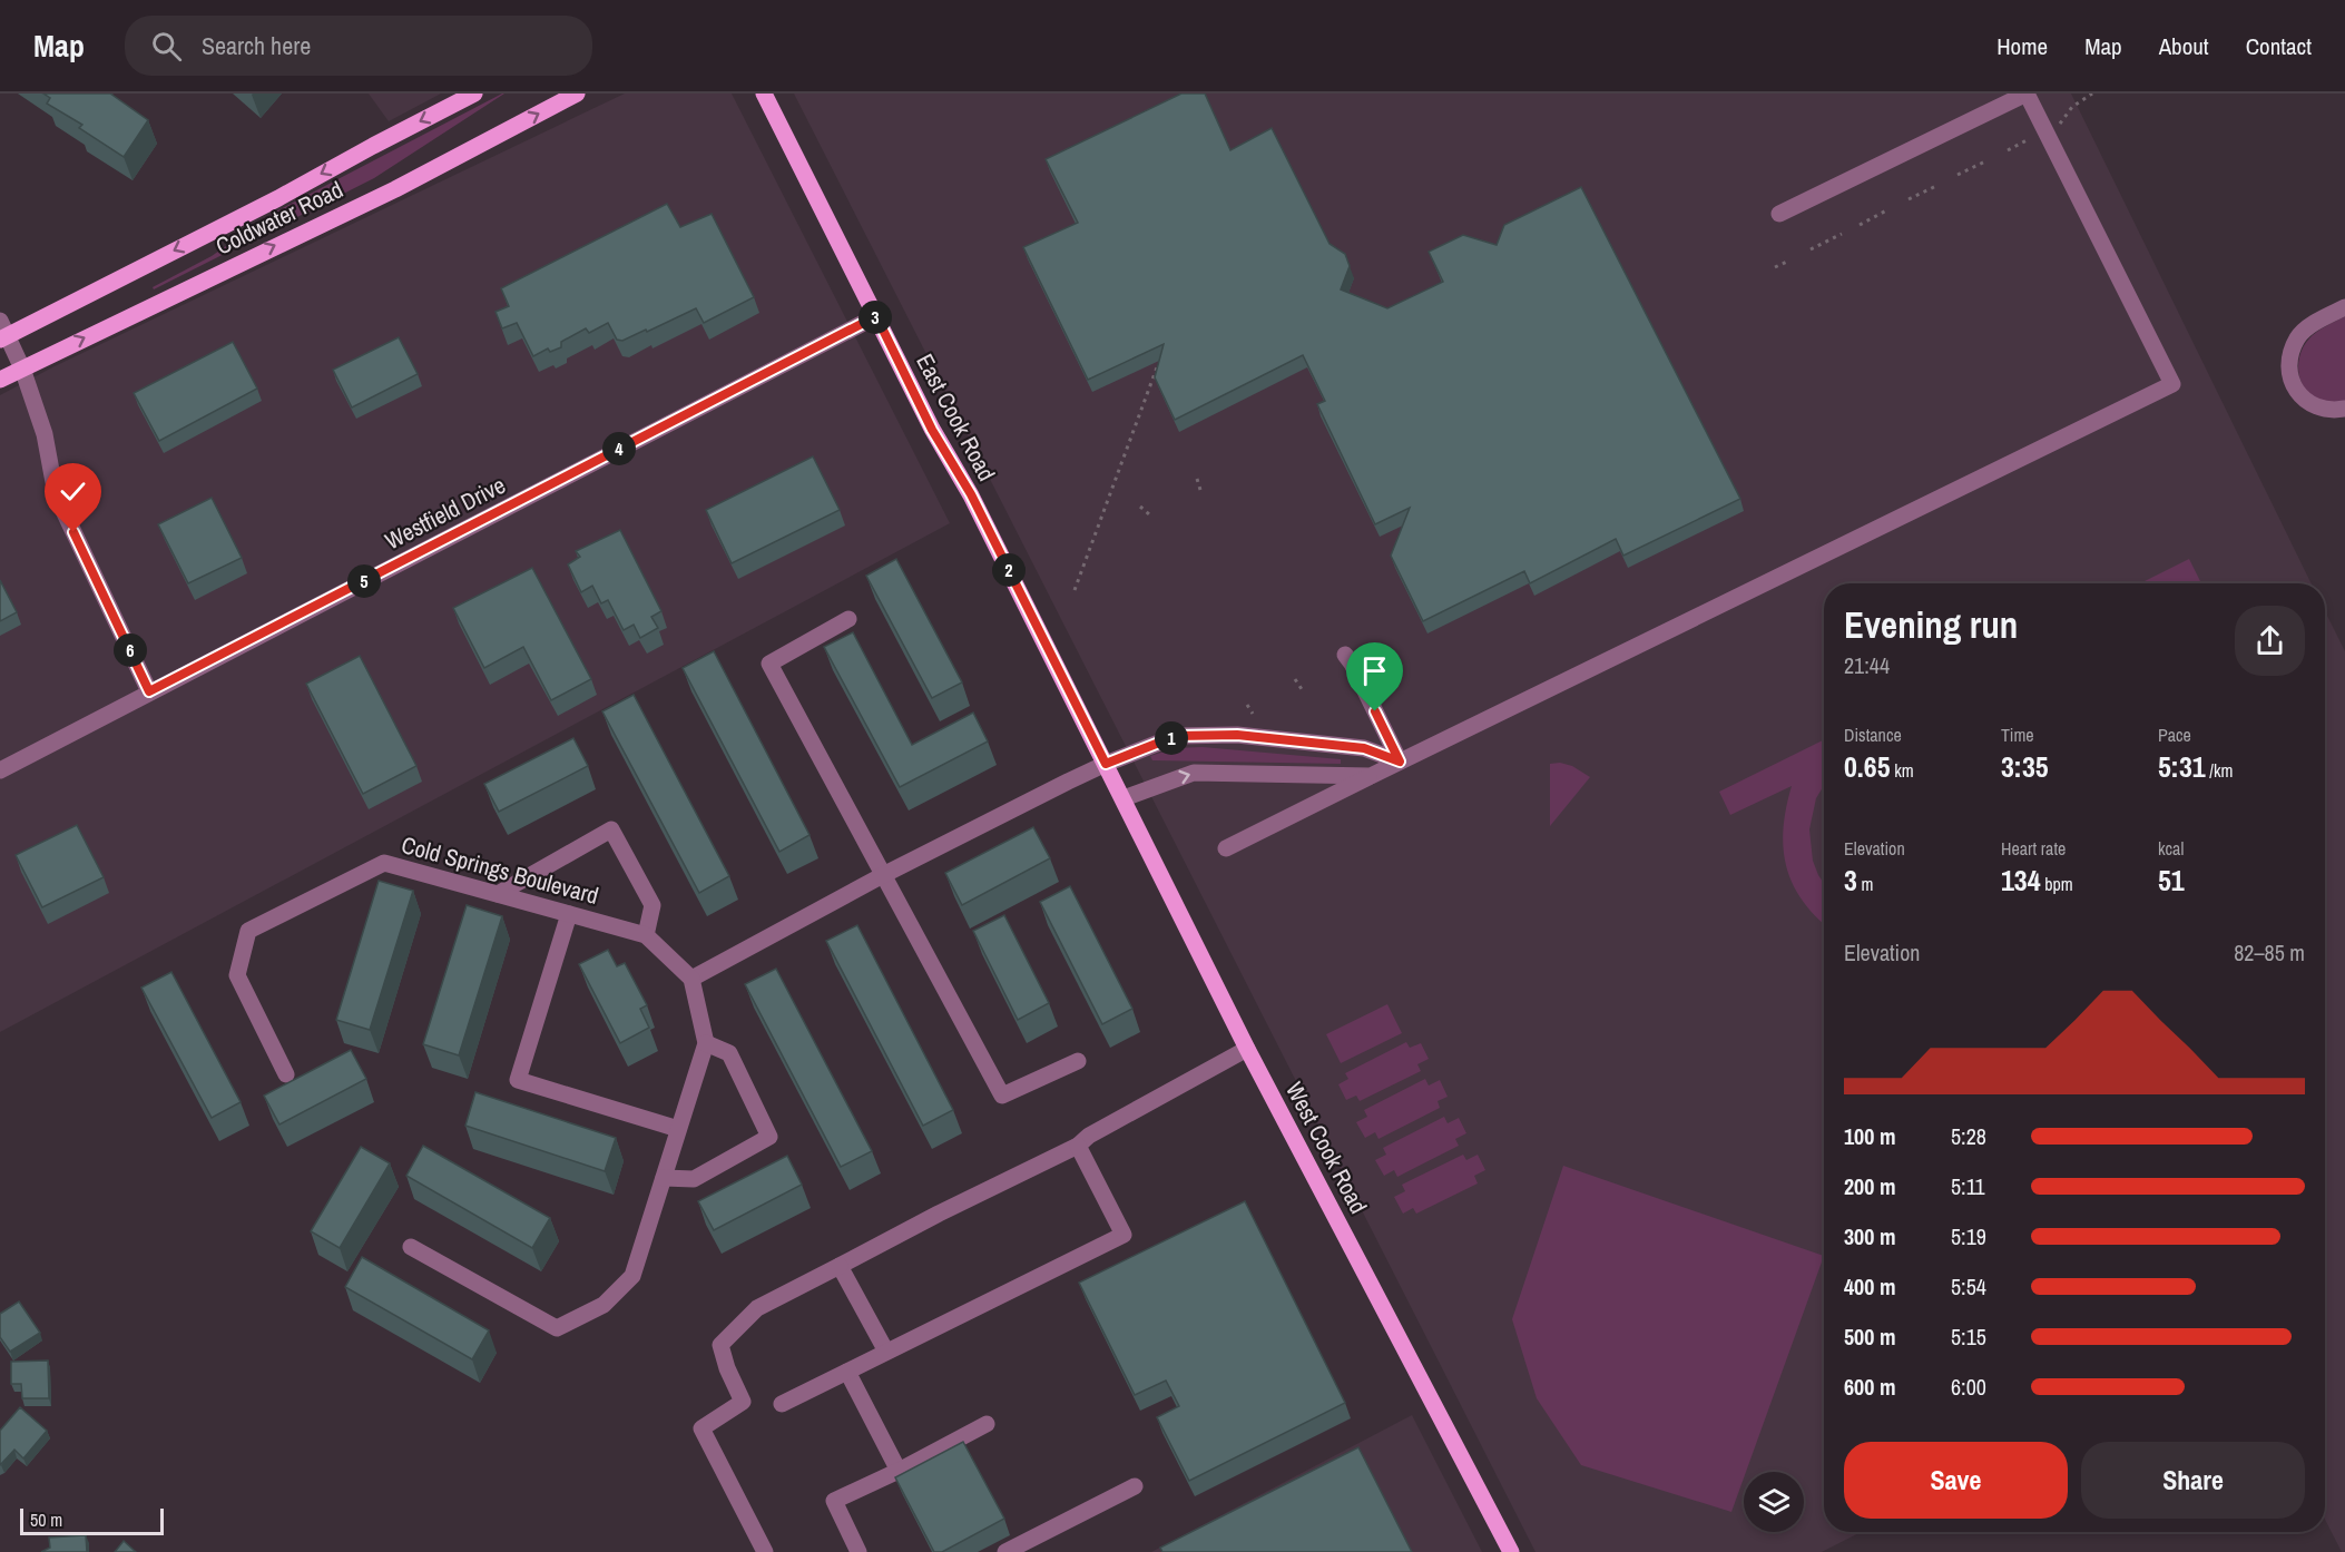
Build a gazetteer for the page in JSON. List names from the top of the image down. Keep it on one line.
{"streets":{"main road":["Coldwater Road","East Cook Road","West Cook Road"],"street":["Westfield Drive","Cold Springs Boulevard"]},"crossings":[["East Cook Road","Westfield Drive"],["East Cook Road","West Cook Road"]],"scale_bar":"50 m","page":{"header":"Map","search":"Search here","nav":["Home","Map","About","Contact"],"pins":["3","4","2","5","6","1"],"heading":["Evening run","21:44"],"stats":[["Distance","0.65 km"],["Time","3:35"],["Pace","5:31 /km"],["Elevation","3 m"],["Heart rate","134 bpm"],["kcal","51"]],"chart":["Elevation","82–85 m"],"list":[{"name":"100 m","note":"5:28"},{"name":"200 m","note":"5:11"},{"name":"300 m","note":"5:19"},{"name":"400 m","note":"5:54"},{"name":"500 m","note":"5:15"},{"name":"600 m","note":"6:00"}],"buttons":["Save","Share"],"scale":"50 m"}}
